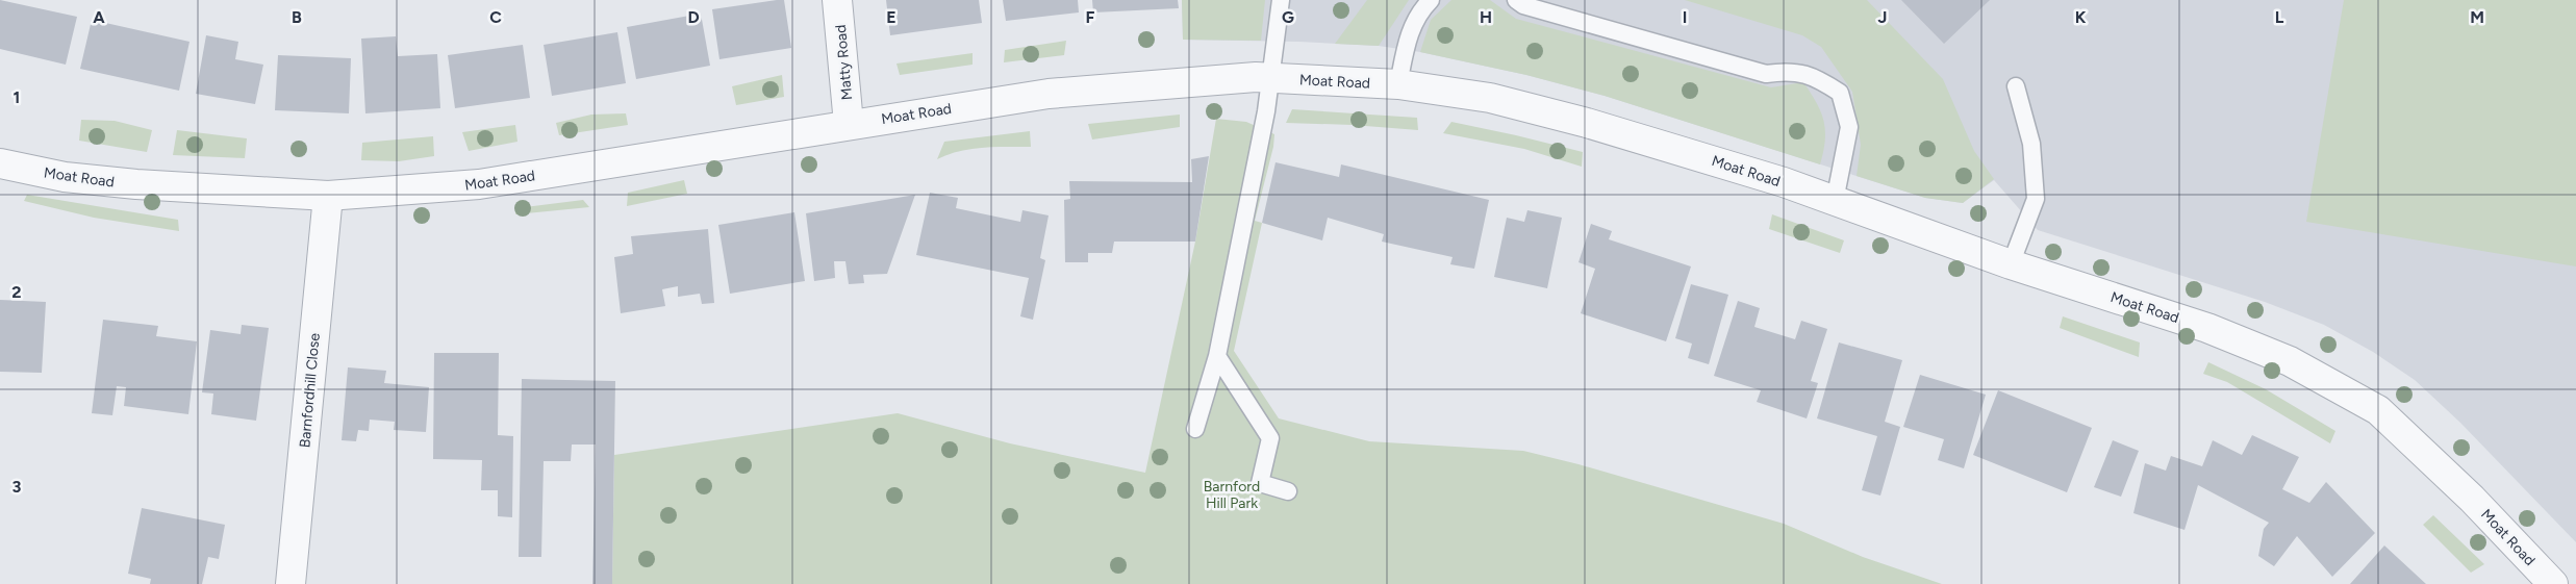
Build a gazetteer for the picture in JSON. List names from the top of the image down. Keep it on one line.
{"streets":{"street":["Matty Road","Moat Road","Barnfordhill Close"]},"crossings":[["Matty Road","Moat Road"],["Moat Road","Barnfordhill Close"]],"parks":["Barnford Hill Park"],"grid":{"columns":["A","B","C","D","E","F","G","H","I","J","K","L","M"],"rows":["1","2","3"]}}
